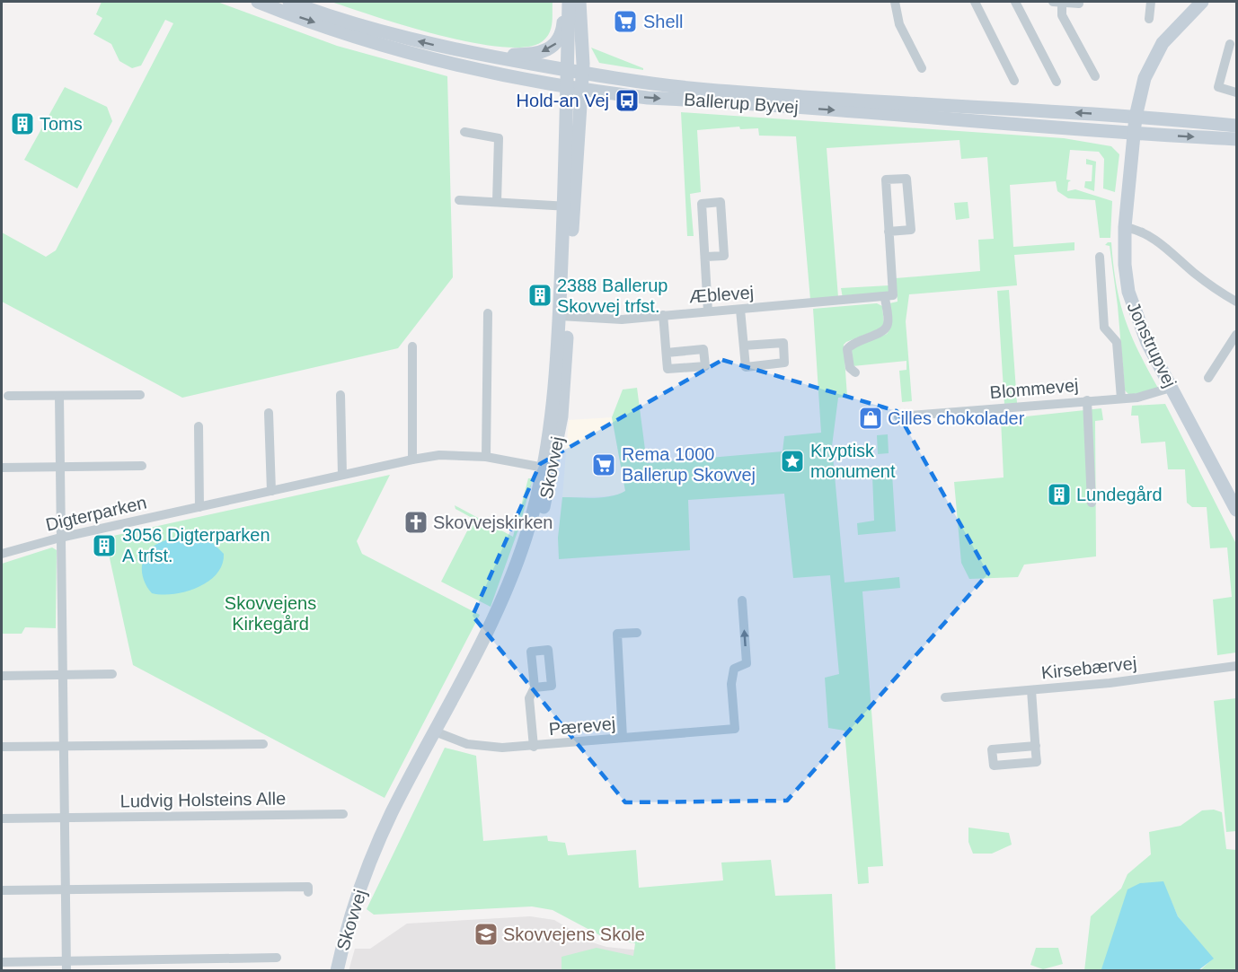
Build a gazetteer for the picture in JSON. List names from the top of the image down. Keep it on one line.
{"streets":{"main road":["Ballerup Byvej","Jonstrupvej","Skovvej"],"street":["Æblevej","Blommevej","Digterparken","Kirsebærvej","Pærevej","Ludvig Holsteins Alle"]},"crossings":[["Ballerup Byvej","Jonstrupvej"],["Ballerup Byvej","Skovvej"],["Æblevej","Skovvej"],["Jonstrupvej","Blommevej"],["Skovvej","Digterparken"],["Skovvej","Pærevej"]],"parks":["Skovvejens Kirkegård"],"places":{"supermarket":["Shell","Rema 1000 Ballerup Skovvej"],"bus stop":["Hold-an Vej"],"building":["Toms","2388 Ballerup Skovvej trfst.","Lundegård","3056 Digterparken A trfst."],"shop":["Cilles chokolader"],"place":["Kryptisk monument"],"church":["Skovvejskirken"],"school or university":["Skovvejens Skole"]}}
